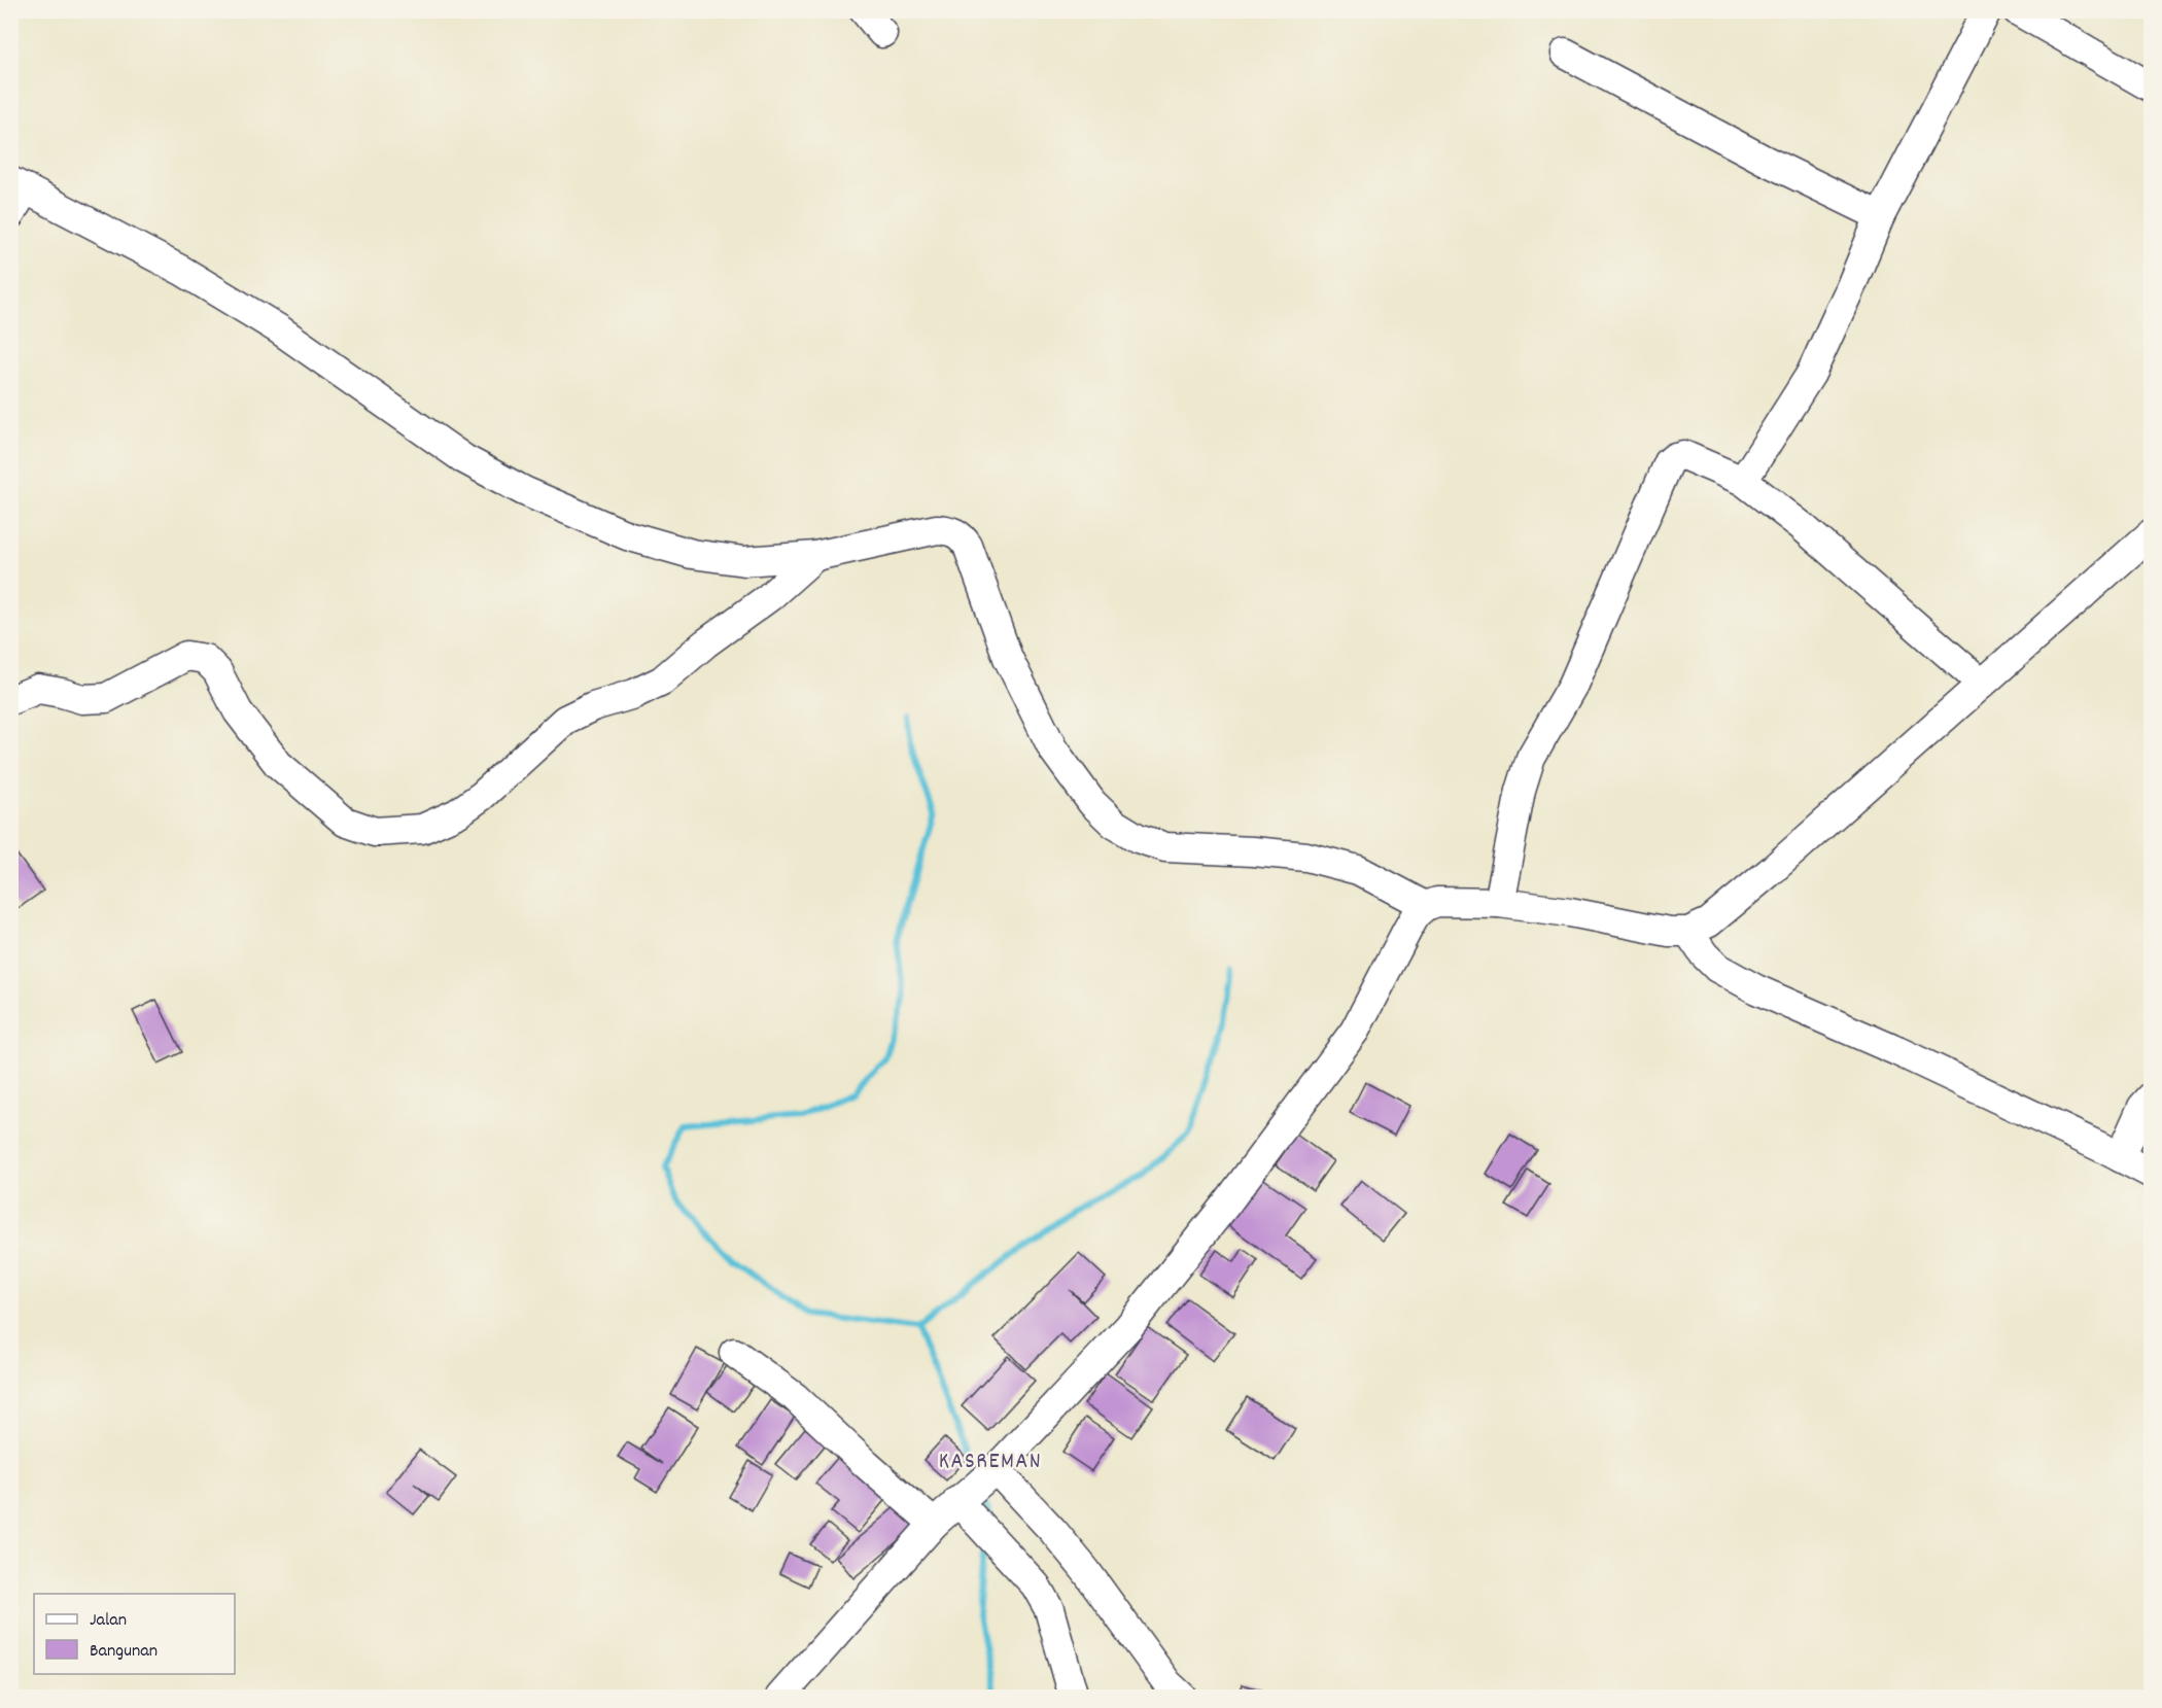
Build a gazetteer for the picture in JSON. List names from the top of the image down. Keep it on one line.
{"districts":["KASREMAN"],"legend":["Jalan","Bangunan"]}
